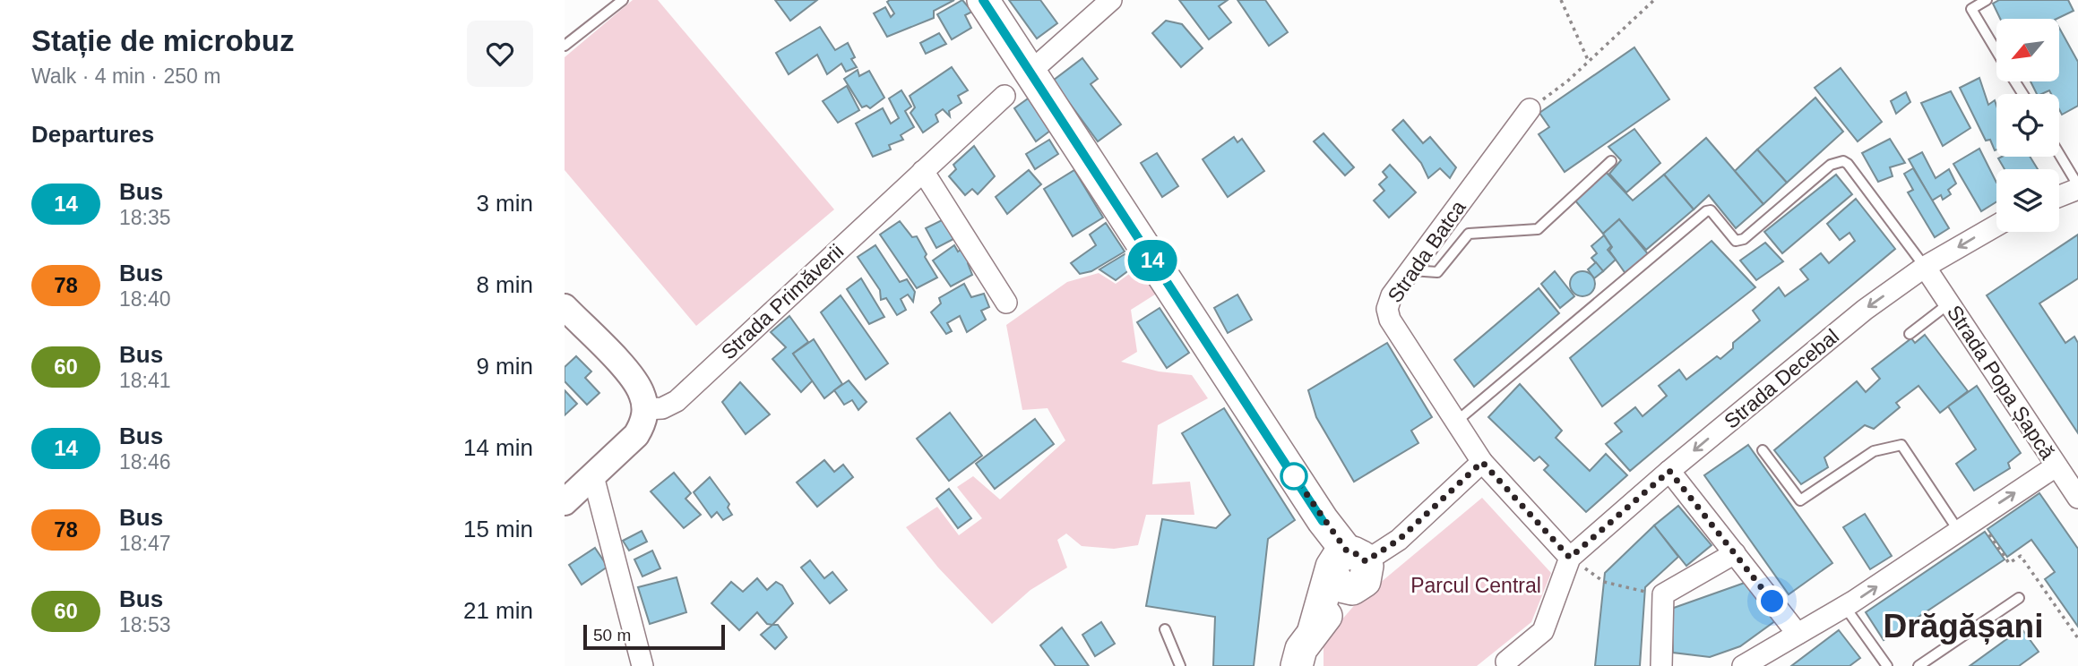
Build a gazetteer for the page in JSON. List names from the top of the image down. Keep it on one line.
{"streets":{"street":["Strada Batca","Strada Primăverii","Strada Decebal","Strada Popa Șapcă"]},"crossings":[["Strada Batca","Strada Decebal"],["Strada Decebal","Strada Popa Șapcă"]],"one_way":["Strada Decebal"],"districts":["Drăgășani"],"parks":["Parcul Central"],"lines":["bus line 14"],"scale_bar":"50 m","north":"bottom left","page":{"heading":[["Stație de microbuz","Walk · 4 min · 250 m"],"Departures"],"on_map":"14","list":[{"mark":"14","name":"Bus","note":"18:35","value":"3 min"},{"mark":"78","name":"Bus","note":"18:40","value":"8 min"},{"mark":"60","name":"Bus","note":"18:41","value":"9 min"},{"mark":"14","name":"Bus","note":"18:46","value":"14 min"},{"mark":"78","name":"Bus","note":"18:47","value":"15 min"},{"mark":"60","name":"Bus","note":"18:53","value":"21 min"}],"scale":"50 m"}}
